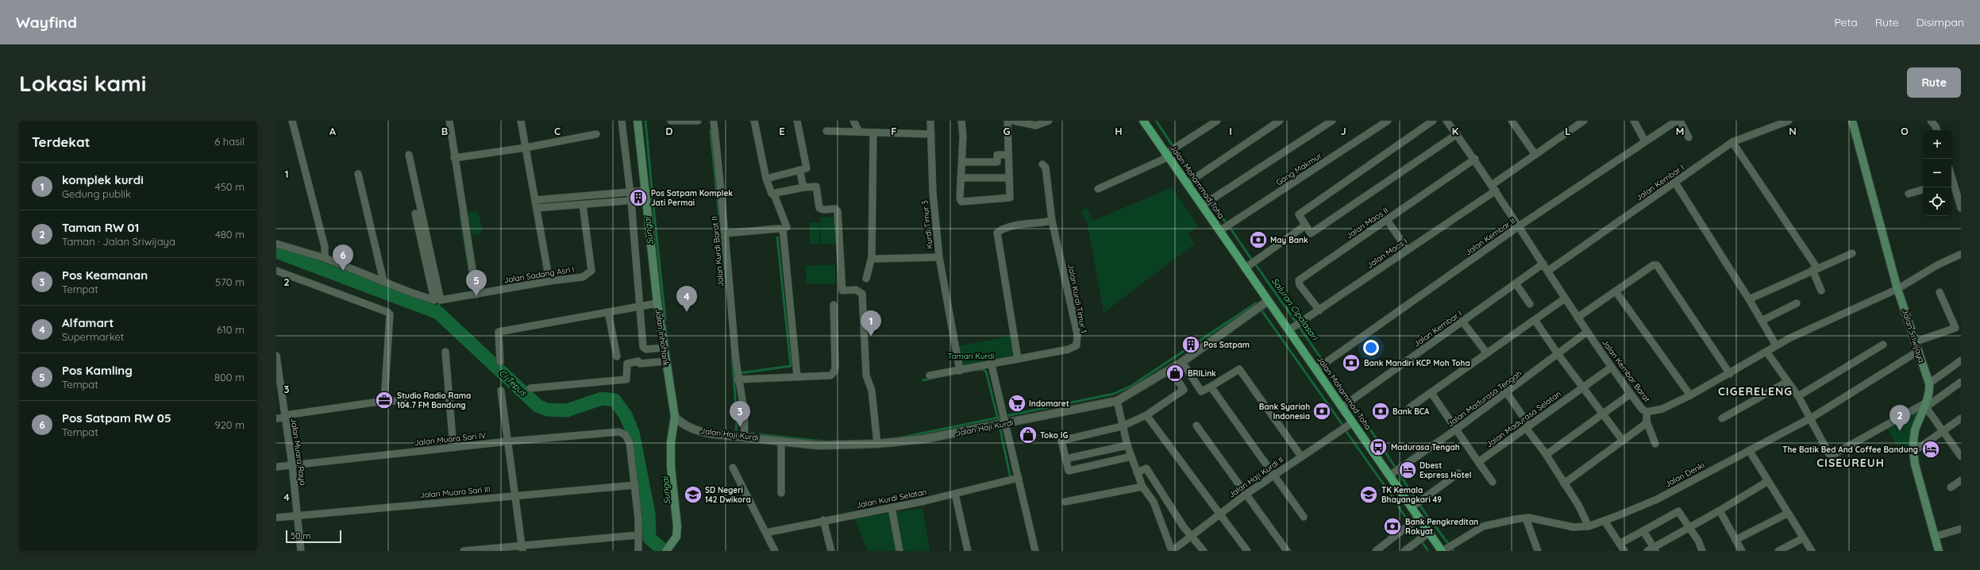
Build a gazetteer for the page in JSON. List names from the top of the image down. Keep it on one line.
{"streets":{"main road":["Jalan Mohammad Toha","Jalan Sriwijaya","Jalan Inhoftank"],"street":["Gang Makmur","Jalan Kembar I","Jalan Maos II","Kurdi Timur 3","Jalan Kembar II","Jalan Kurdi Barat II","Jalan Maos I","Jalan Sadang Asri I","Jalan Kurdi Timur 1","Jalan Kembar Barat","Jalan Madurasa Tengah","Jalan Madurasa Selatan","Jalan Haji Kurdi","Jalan Muara Sari IV","Jalan Muara Raya","Jalan Denki","Jalan Haji Kurdi II","Jalan Muara Sari III","Jalan Kurdi Selatan"]},"crossings":[["Gang Makmur","Jalan Mohammad Toha"],["Jalan Mohammad Toha","Jalan Kembar I"],["Jalan Mohammad Toha","Jalan Kembar II"],["Jalan Mohammad Toha","Jalan Maos I"],["Jalan Mohammad Toha","Jalan Madurasa Tengah"],["Jalan Mohammad Toha","Jalan Haji Kurdi"],["Jalan Mohammad Toha","Jalan Denki"],["Jalan Mohammad Toha","Jalan Haji Kurdi II"],["Jalan Kembar I","Jalan Kembar Barat"],["Jalan Maos II","Jalan Maos I"],["Jalan Maos II","Jalan Kembar Barat"],["Kurdi Timur 3","Jalan Kurdi Timur 1"],["Jalan Kembar II","Jalan Kembar Barat"],["Jalan Kurdi Barat II","Jalan Haji Kurdi"],["Jalan Maos I","Jalan Kembar Barat"],["Jalan Sriwijaya","Jalan Kembar Barat"],["Jalan Sriwijaya","Jalan Denki"],["Jalan Inhoftank","Jalan Haji Kurdi"],["Jalan Kembar Barat","Jalan Madurasa Tengah"],["Jalan Kembar Barat","Jalan Madurasa Selatan"],["Jalan Muara Sari IV","Jalan Muara Raya"],["Jalan Muara Sari IV","Jalan Muara Sari III"],["Jalan Muara Raya","Jalan Muara Sari III"]],"districts":["CIGERELENG","CISEUREUH"],"water":["Sungai","Saluran Cipalasari","Ci Tepus"],"parks":["Taman Kurdi"],"places":{"building":["Pos Satpam Komplek Jati Permai","Pos Satpam"],"bank":["May Bank","Bank Mandiri KCP Moh Toha","Bank Syariah Indonesia","Bank BCA","Bank Pengkreditan Rakyat"],"shop":["BRILink","Toko IG"],"office":["Studio Radio Rama 104.7 FM Bandung"],"supermarket":["Indomaret"],"bus stop":["Madurasa Tengah"],"hotel":["The Batik Bed And Coffee Bandung","Dbest Express Hotel"],"school or university":["SD Negeri 142 Dwikora","TK Kemala Bhayangkari 49"]},"scale_bar":"50 m","page":{"header":"Wayfind","nav":["Peta","Rute","Disimpan"],"buttons":"Rute","title":"Lokasi kami","heading":["Terdekat","6 hasil"],"map_buttons":["+","−"],"list":[{"mark":"1","name":"komplek kurdi","note":"Gedung publik","value":"450 m"},{"mark":"2","name":"Taman RW 01","note":"Taman · Jalan Sriwijaya","value":"480 m"},{"mark":"3","name":"Pos Keamanan","note":"Tempat","value":"570 m"},{"mark":"4","name":"Alfamart","note":"Supermarket","value":"610 m"},{"mark":"5","name":"Pos Kamling","note":"Tempat","value":"800 m"},{"mark":"6","name":"Pos Satpam RW 05","note":"Tempat","value":"920 m"}],"pins":["6","5","4","1","3","2"],"scale":"50 m"},"grid":{"columns":["A","B","C","D","E","F","G","H","I","J","K","L","M","N","O"],"rows":["1","2","3","4"]}}
